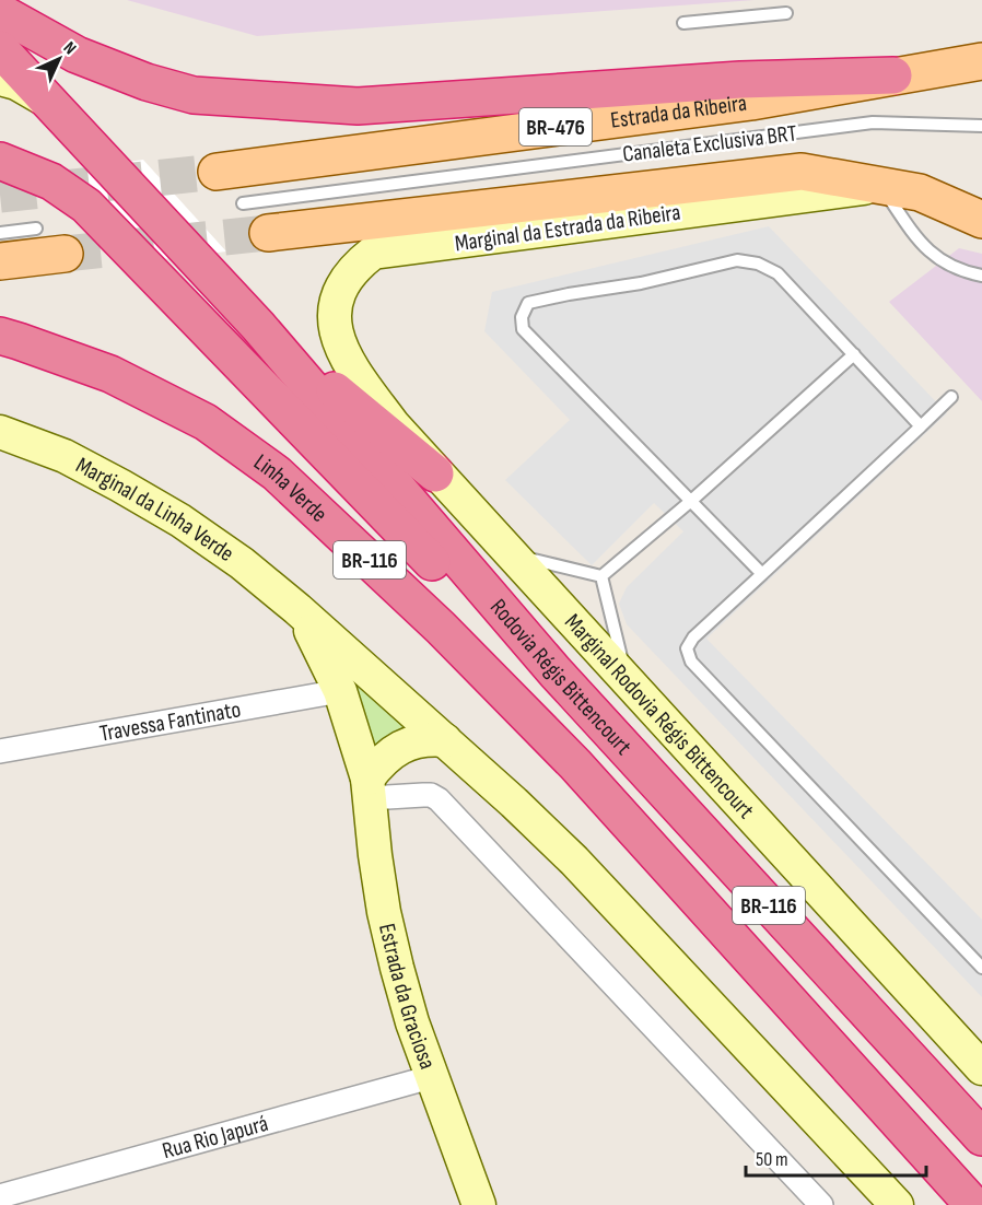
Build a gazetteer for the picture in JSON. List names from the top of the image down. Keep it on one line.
{"streets":{"highway":["Linha Verde","BR-116","Rodovia Régis Bittencourt"],"main road":["Estrada da Ribeira","BR-476","Marginal da Estrada da Ribeira","Marginal da Linha Verde","Marginal Rodovia Régis Bittencourt","Estrada da Graciosa"],"street":["Travessa Fantinato","Rua Rio Japurá"],"lane":["Canaleta Exclusiva BRT"]},"crossings":[["Marginal da Estrada da Ribeira","Marginal Rodovia Régis Bittencourt"],["Marginal da Linha Verde","Estrada da Graciosa"],["BR-116","Rodovia Régis Bittencourt"],["Travessa Fantinato","Estrada da Graciosa"],["Estrada da Graciosa","Rua Rio Japurá"]],"scale_bar":"50 m","north":"top right"}
